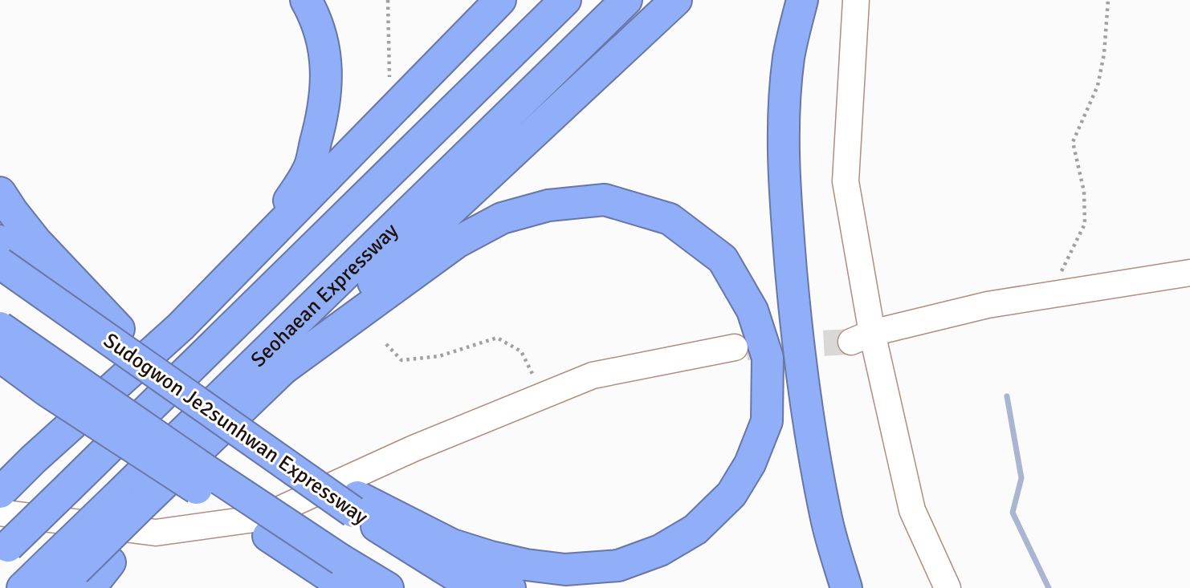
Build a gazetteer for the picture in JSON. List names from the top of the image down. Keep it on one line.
{"streets":{"highway":["Seohaean Expressway","Sudogwon Je2sunhwan Expressway"]}}
